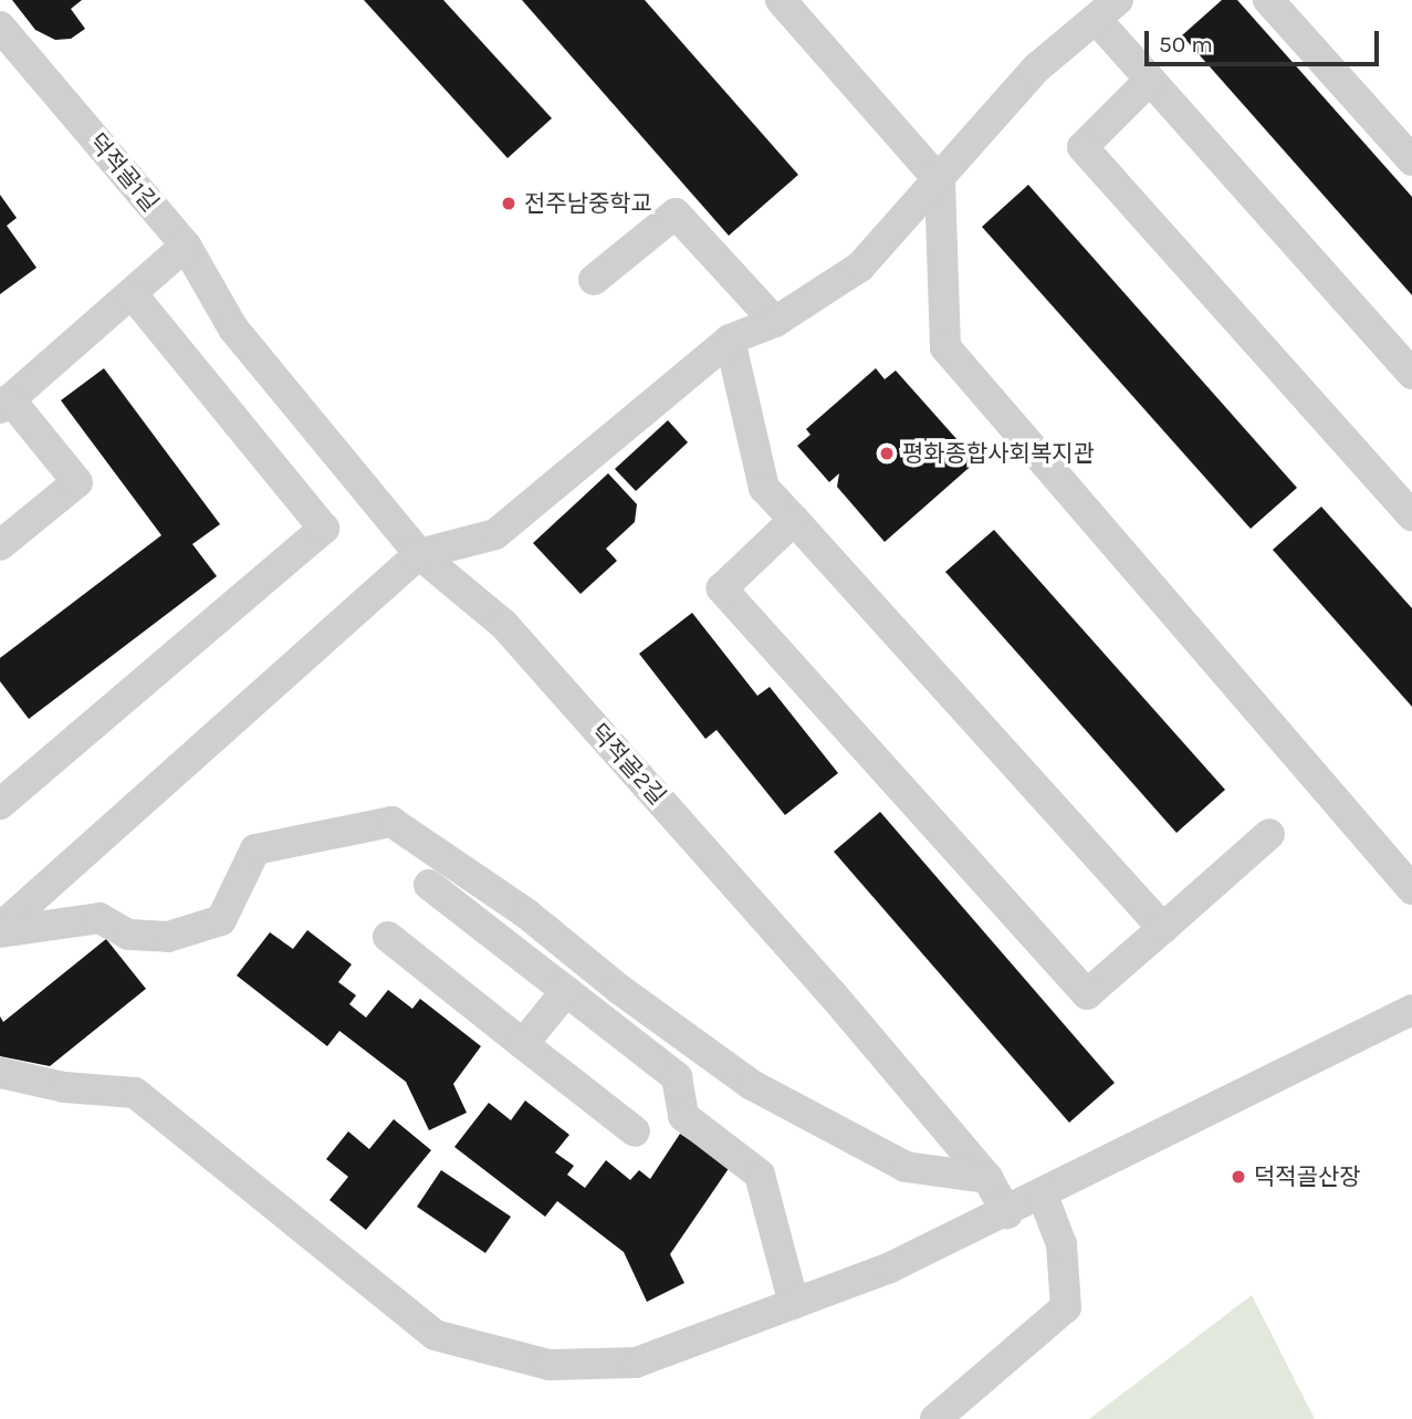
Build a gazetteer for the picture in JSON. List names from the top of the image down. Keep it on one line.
{"streets":{"street":["덕적골1길","덕적골2길"]},"crossings":[["덕적골1길","덕적골2길"]],"places":["전주남중학교","평화종합사회복지관","덕적골산장"],"scale_bar":"50 m"}
